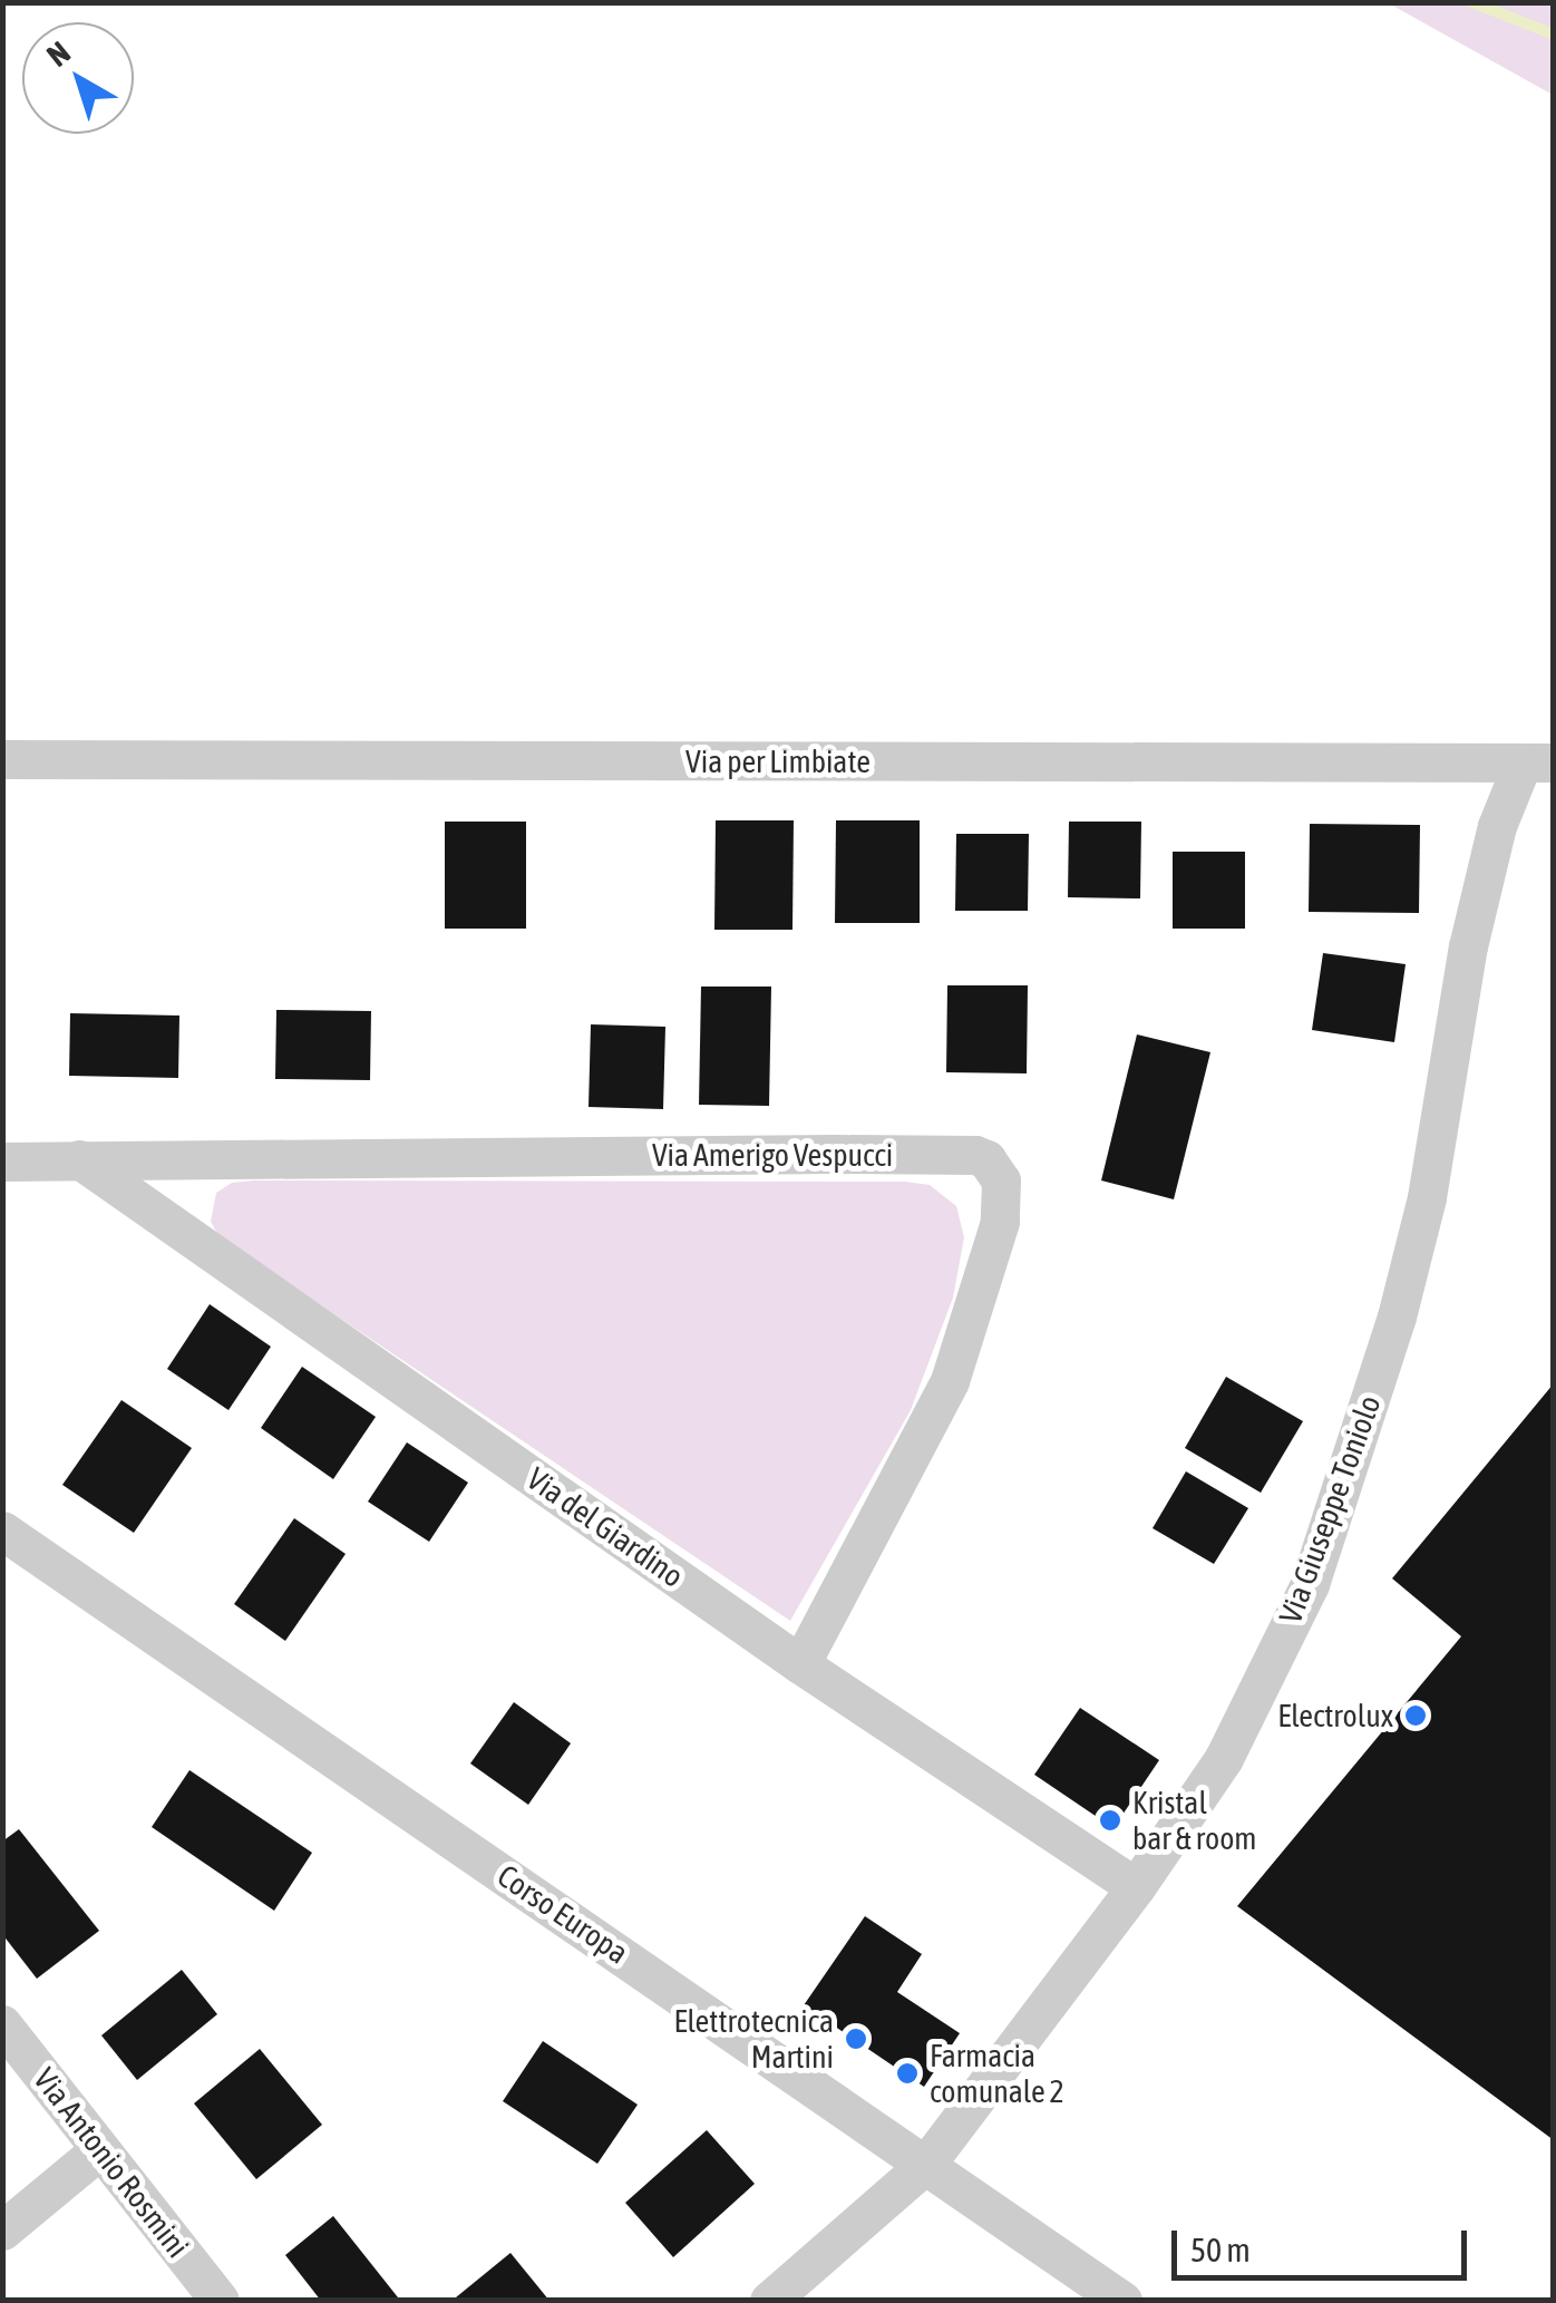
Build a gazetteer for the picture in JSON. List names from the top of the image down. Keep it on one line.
{"streets":{"street":["Via per Limbiate","Via Amerigo Vespucci","Via Giuseppe Toniolo","Via del Giardino","Corso Europa","Via Antonio Rosmini"]},"crossings":[["Via per Limbiate","Via Giuseppe Toniolo"],["Via Amerigo Vespucci","Via del Giardino"],["Via Giuseppe Toniolo","Via del Giardino"],["Via Giuseppe Toniolo","Corso Europa"]],"places":["Electrolux","Kristal bar & room","Elettrotecnica Martini","Farmacia comunale 2"],"scale_bar":"50 m","north":"top left"}
